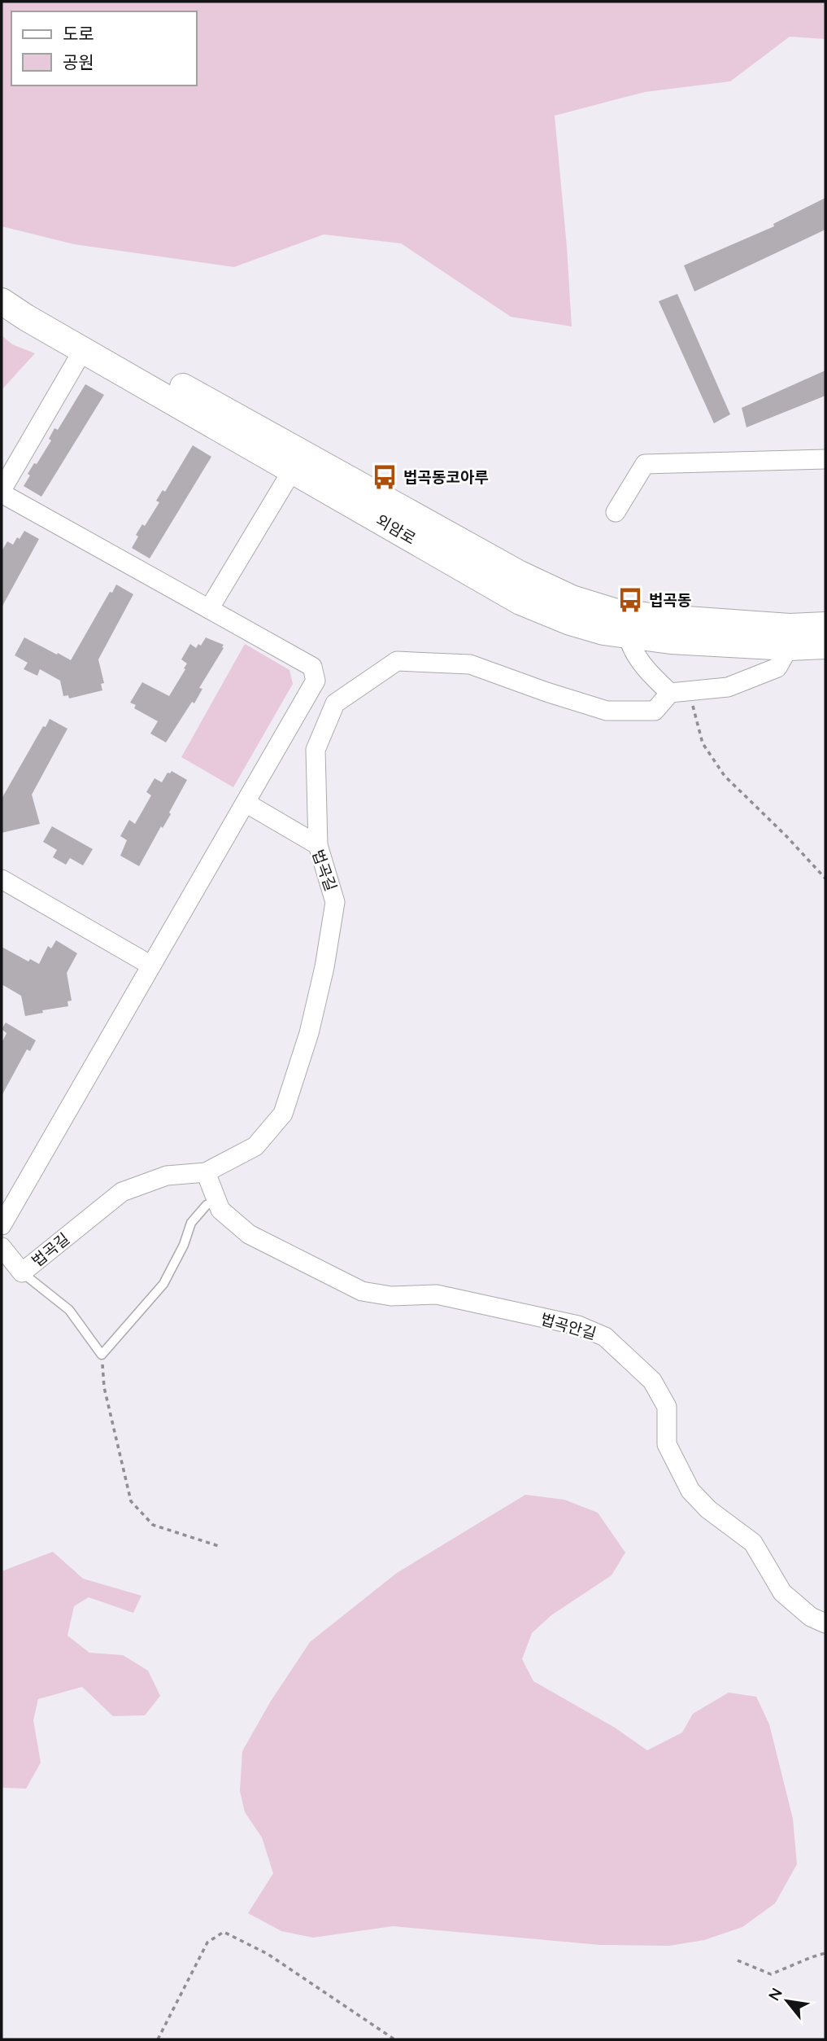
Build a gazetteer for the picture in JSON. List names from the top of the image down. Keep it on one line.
{"streets":{"main road":["외암로"],"street":["법곡길","법곡안길"]},"crossings":[["법곡길","법곡안길"]],"places":{"bus stop":["법곡동코아루","법곡동"]},"legend":["도로","공원"],"north":"top left"}
